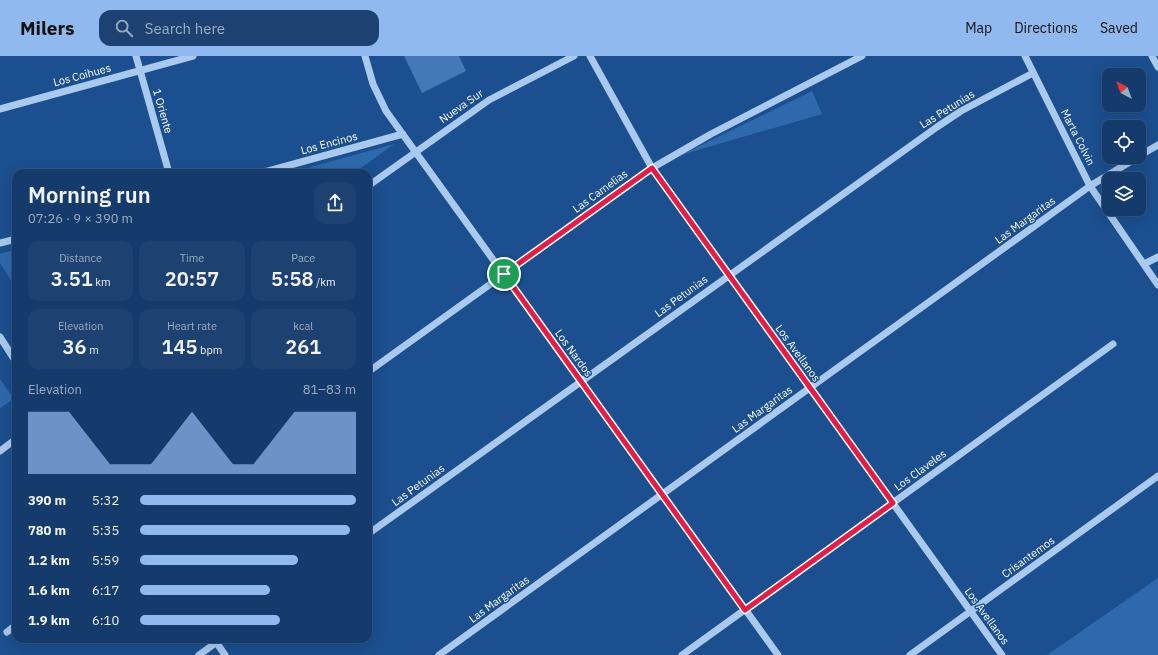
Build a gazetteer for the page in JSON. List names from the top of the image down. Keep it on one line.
{"streets":{"street":["Los Coihues","Nueva Sur","Las Petunias","1 Oriente","Marta Colvin","Los Encinos","Las Camelias","Las Margaritas","Los Nardos","Los Avellanos","Los Claveles","Crisantemos"]},"crossings":[["Los Coihues","1 Oriente"],["Nueva Sur","Los Nardos"],["Las Petunias","Marta Colvin"],["Las Petunias","Los Nardos"],["Las Petunias","Los Avellanos"],["Marta Colvin","Las Margaritas"],["Los Encinos","Los Nardos"],["Las Camelias","Los Nardos"],["Las Camelias","Los Avellanos"],["Las Margaritas","Los Nardos"],["Las Margaritas","Los Avellanos"],["Los Nardos","Los Claveles"],["Los Avellanos","Los Claveles"],["Los Avellanos","Crisantemos"]],"north":"top left","page":{"header":"Milers","search":"Search here","nav":["Map","Directions","Saved"],"heading":["Morning run","07:26 · 9 × 390 m"],"stats":[["Distance","3.51 km"],["Time","20:57"],["Pace","5:58 /km"],["Elevation","36 m"],["Heart rate","145 bpm"],["kcal","261"]],"chart":["Elevation","81–83 m"],"list":[{"name":"390 m","note":"5:32"},{"name":"780 m","note":"5:35"},{"name":"1.2 km","note":"5:59"},{"name":"1.6 km","note":"6:17"},{"name":"1.9 km","note":"6:10"}]}}
